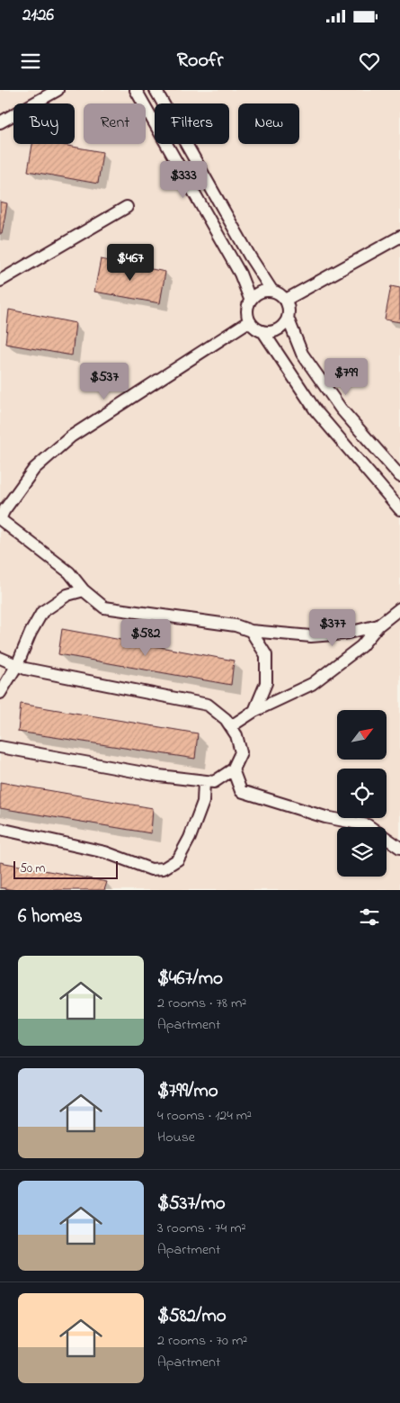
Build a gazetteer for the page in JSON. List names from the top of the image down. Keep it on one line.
{"scale_bar":"50 m","north":"top right","page":{"status":"21:26","header":"Roofr","chip":["Buy","Rent","Filters","New"],"price":["$333","$467","$799","$537","$377","$582"],"scale":"50 m","heading":"6 homes","list":[{"name":"$467/mo","note":"2 rooms · 78 m² · Apartment"},{"name":"$799/mo","note":"4 rooms · 124 m² · House"},{"name":"$537/mo","note":"3 rooms · 74 m² · Apartment"},{"name":"$582/mo","note":"2 rooms · 70 m² · Apartment"}]}}
